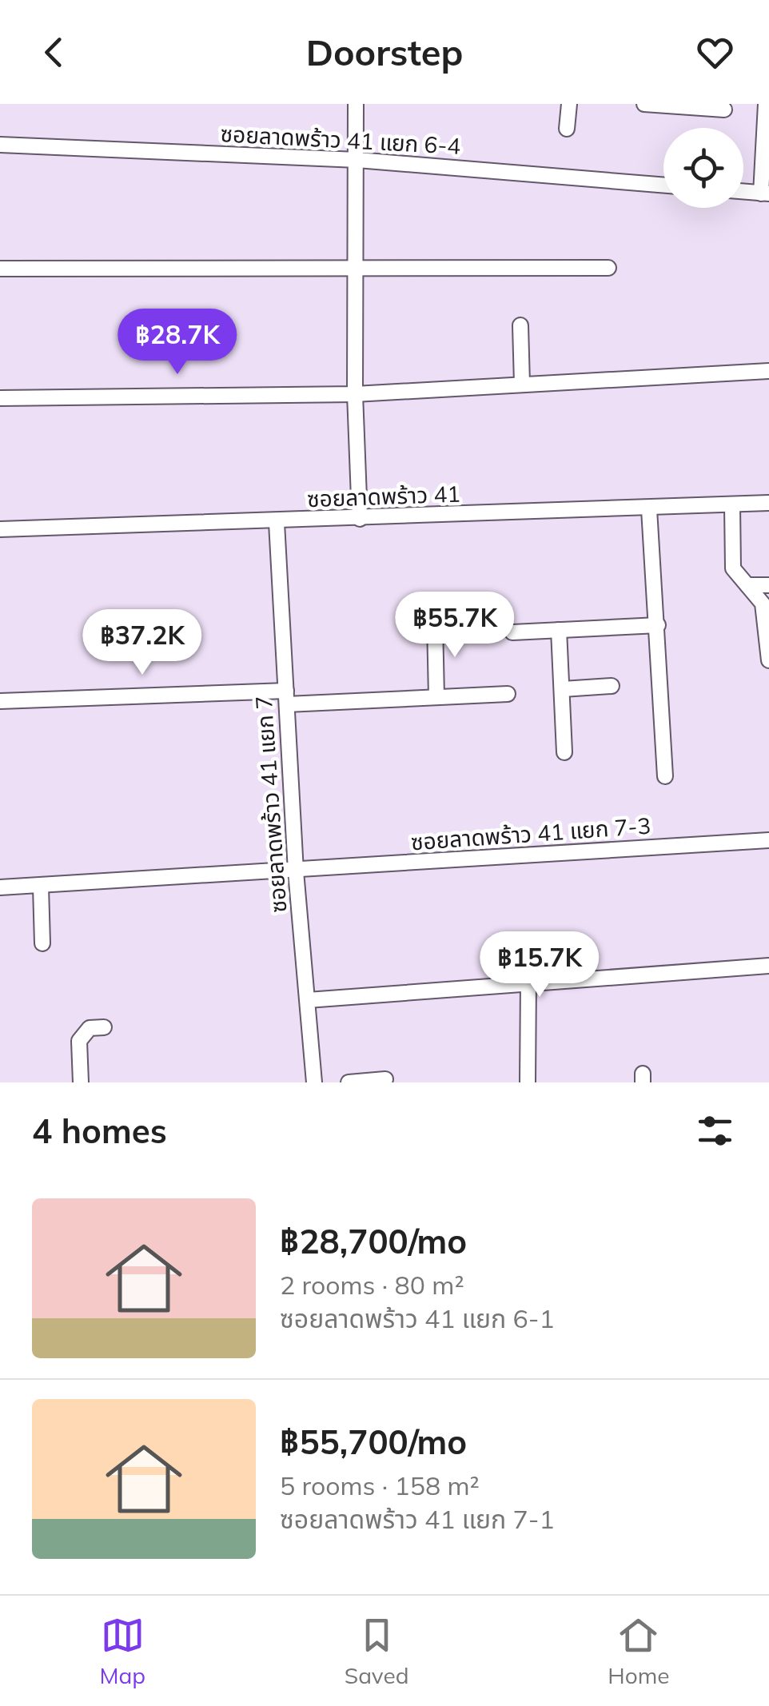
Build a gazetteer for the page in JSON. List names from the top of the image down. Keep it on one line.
{"streets":{"street":["ซอยลาดพร้าว 41 แยก 6-4","ซอยลาดพร้าว 41","ซอยลาดพร้าว 41 แยก 7","ซอยลาดพร้าว 41 แยก 7-3"]},"crossings":[["ซอยลาดพร้าว 41","ซอยลาดพร้าว 41 แยก 7"],["ซอยลาดพร้าว 41 แยก 7","ซอยลาดพร้าว 41 แยก 7-3"]],"page":{"header":"Doorstep","price":["฿28.7K","฿55.7K","฿37.2K","฿15.7K"],"heading":"4 homes","list":[{"name":"฿28,700/mo","note":"2 rooms · 80 m² · ซอยลาดพร้าว 41 แยก 6-1"},{"name":"฿55,700/mo","note":"5 rooms · 158 m² · ซอยลาดพร้าว 41 แยก 7-1"}],"tabs":["Map","Saved","Home"]}}
